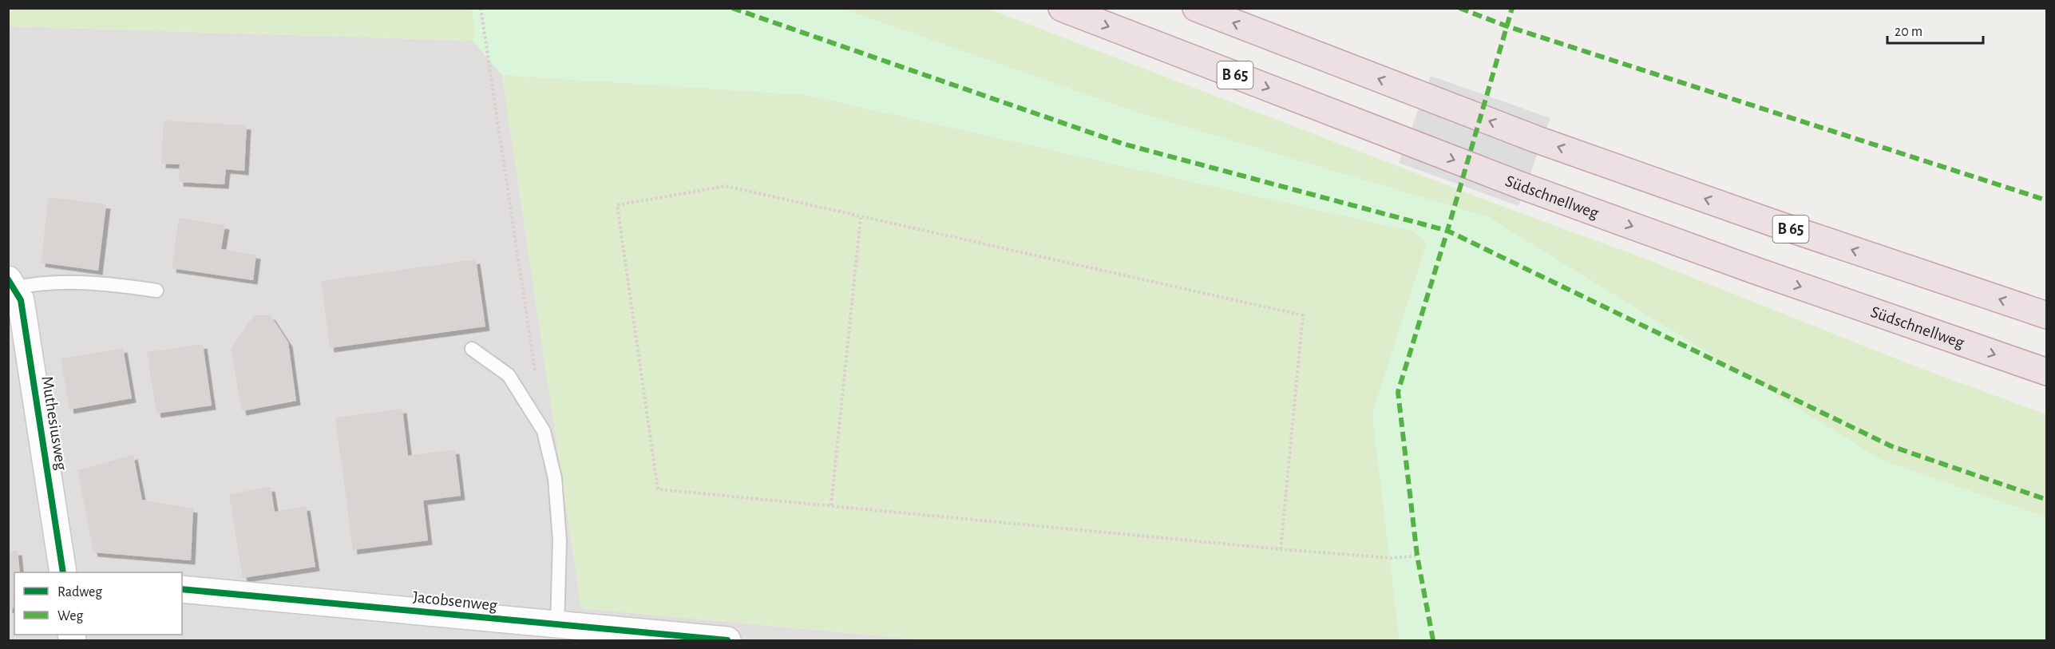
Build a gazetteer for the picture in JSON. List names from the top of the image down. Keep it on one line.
{"streets":{"highway":["B 65","Südschnellweg"],"street":["Muthesiusweg","Jacobsenweg"]},"legend":["Radweg","Weg"],"scale_bar":"20 m"}
